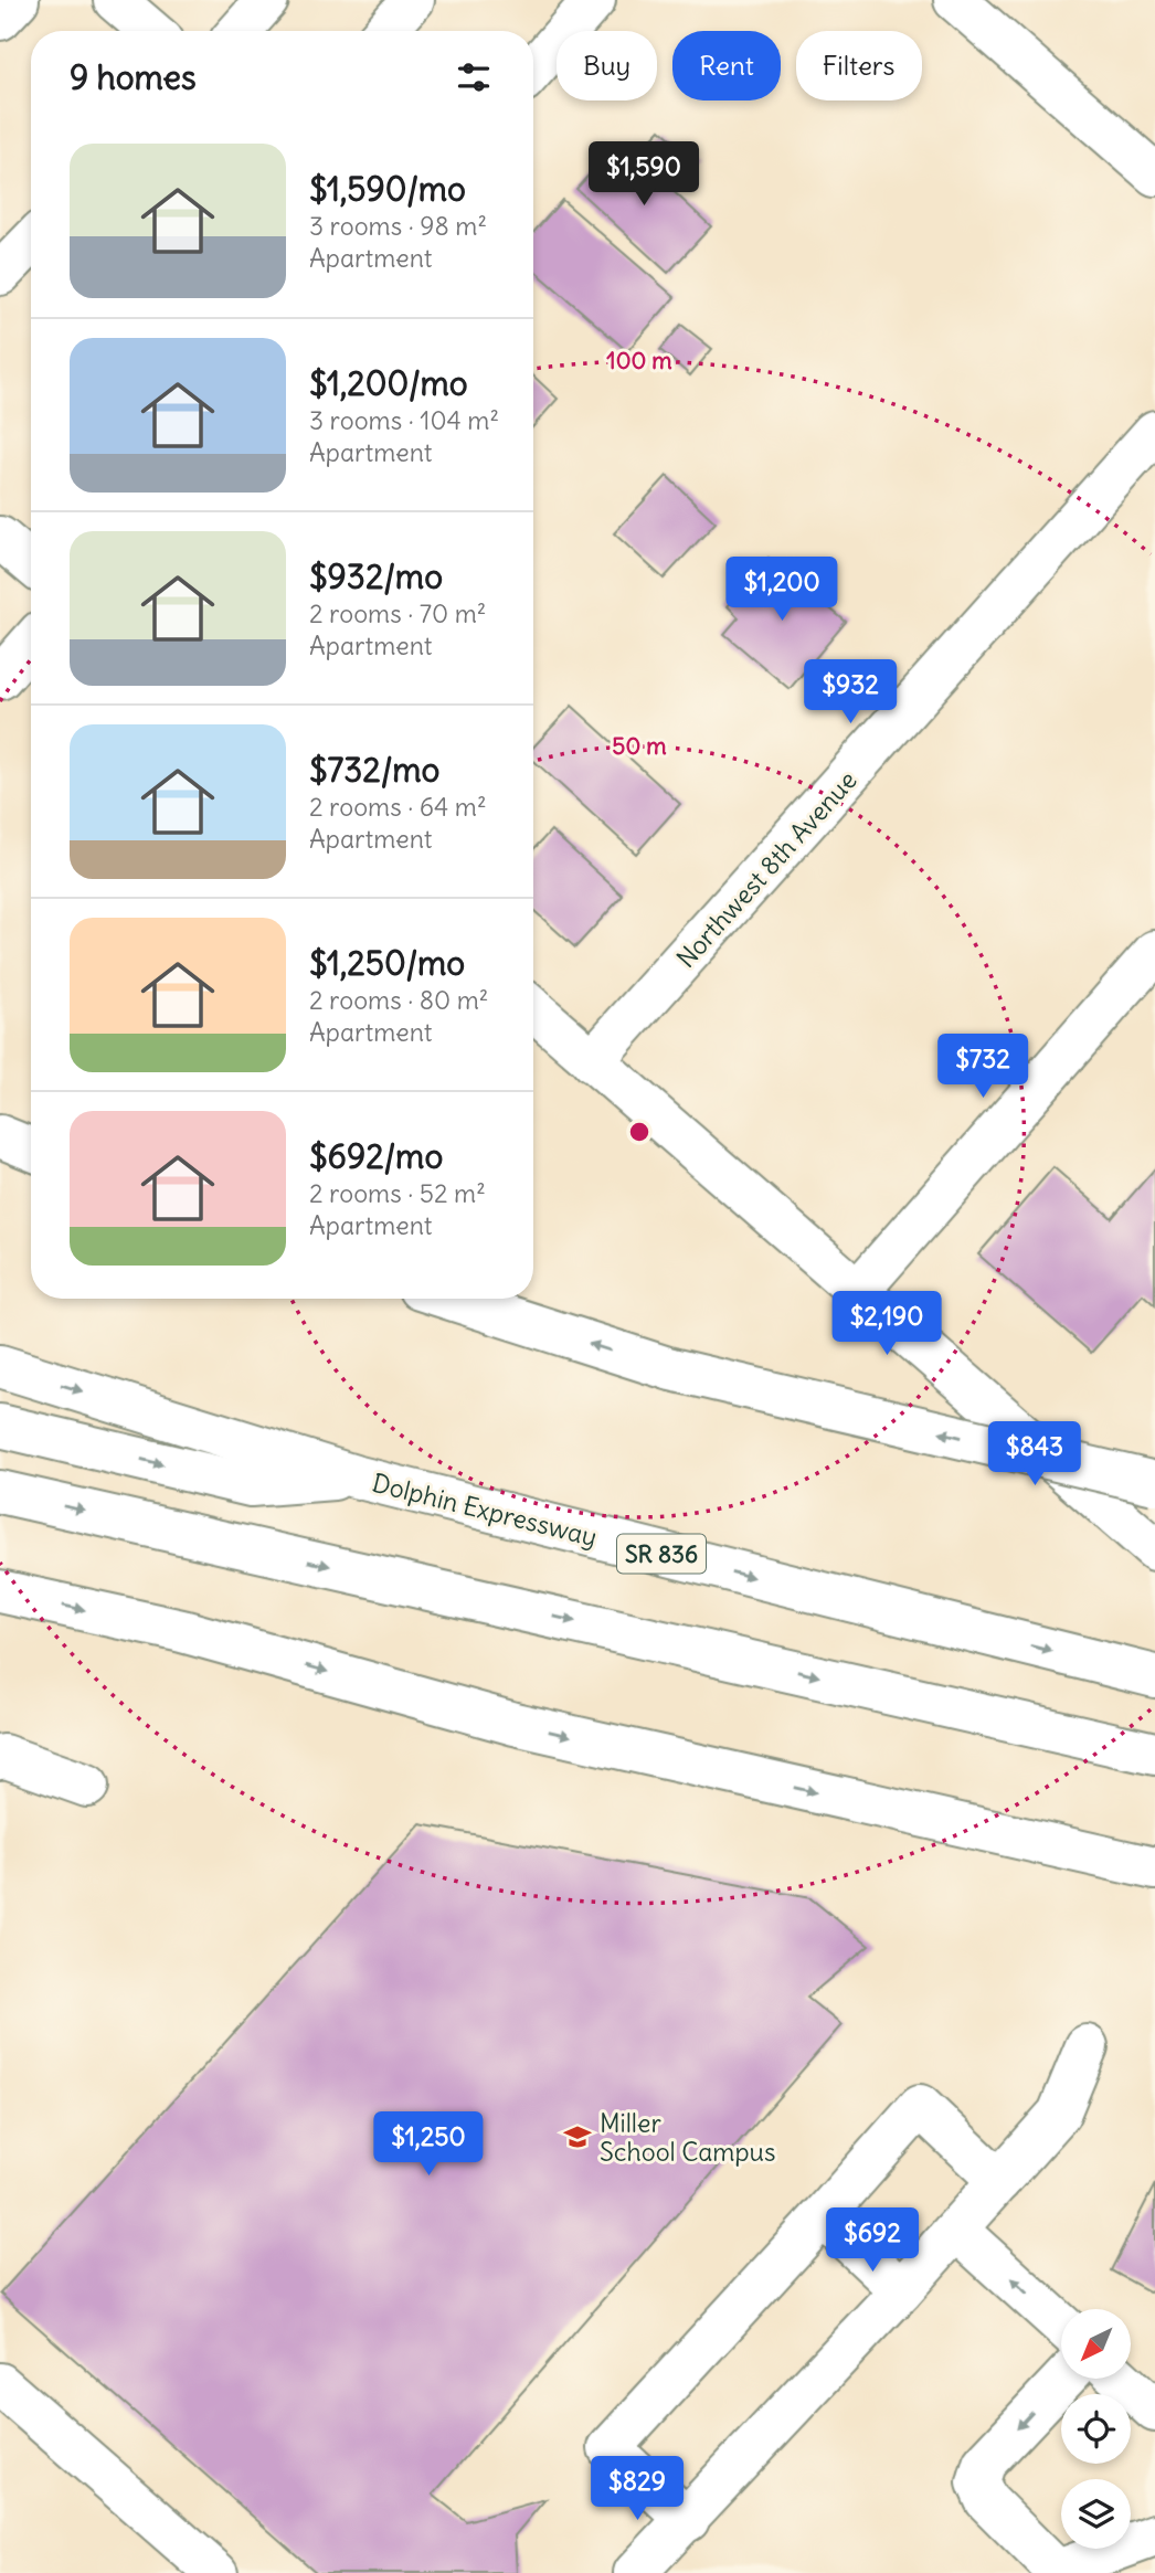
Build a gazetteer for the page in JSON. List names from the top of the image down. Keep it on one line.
{"streets":{"main road":["Northwest 8th Avenue","Dolphin Expressway","SR 836"]},"places":{"school or university":["Miller School Campus"]},"north":"bottom left","page":{"chip":["Buy","Rent","Filters"],"heading":"9 homes","list":[{"name":"$1,590/mo","note":"3 rooms · 98 m² · Apartment"},{"name":"$1,200/mo","note":"3 rooms · 104 m² · Apartment"},{"name":"$932/mo","note":"2 rooms · 70 m² · Apartment"},{"name":"$732/mo","note":"2 rooms · 64 m² · Apartment"},{"name":"$1,250/mo","note":"2 rooms · 80 m² · Apartment"},{"name":"$692/mo","note":"2 rooms · 52 m² · Apartment"}],"price":["$1,590","$1,200","$932","$732","$2,190","$843","$1,250","$692","$829"]},"rings":["100 m","50 m"]}
